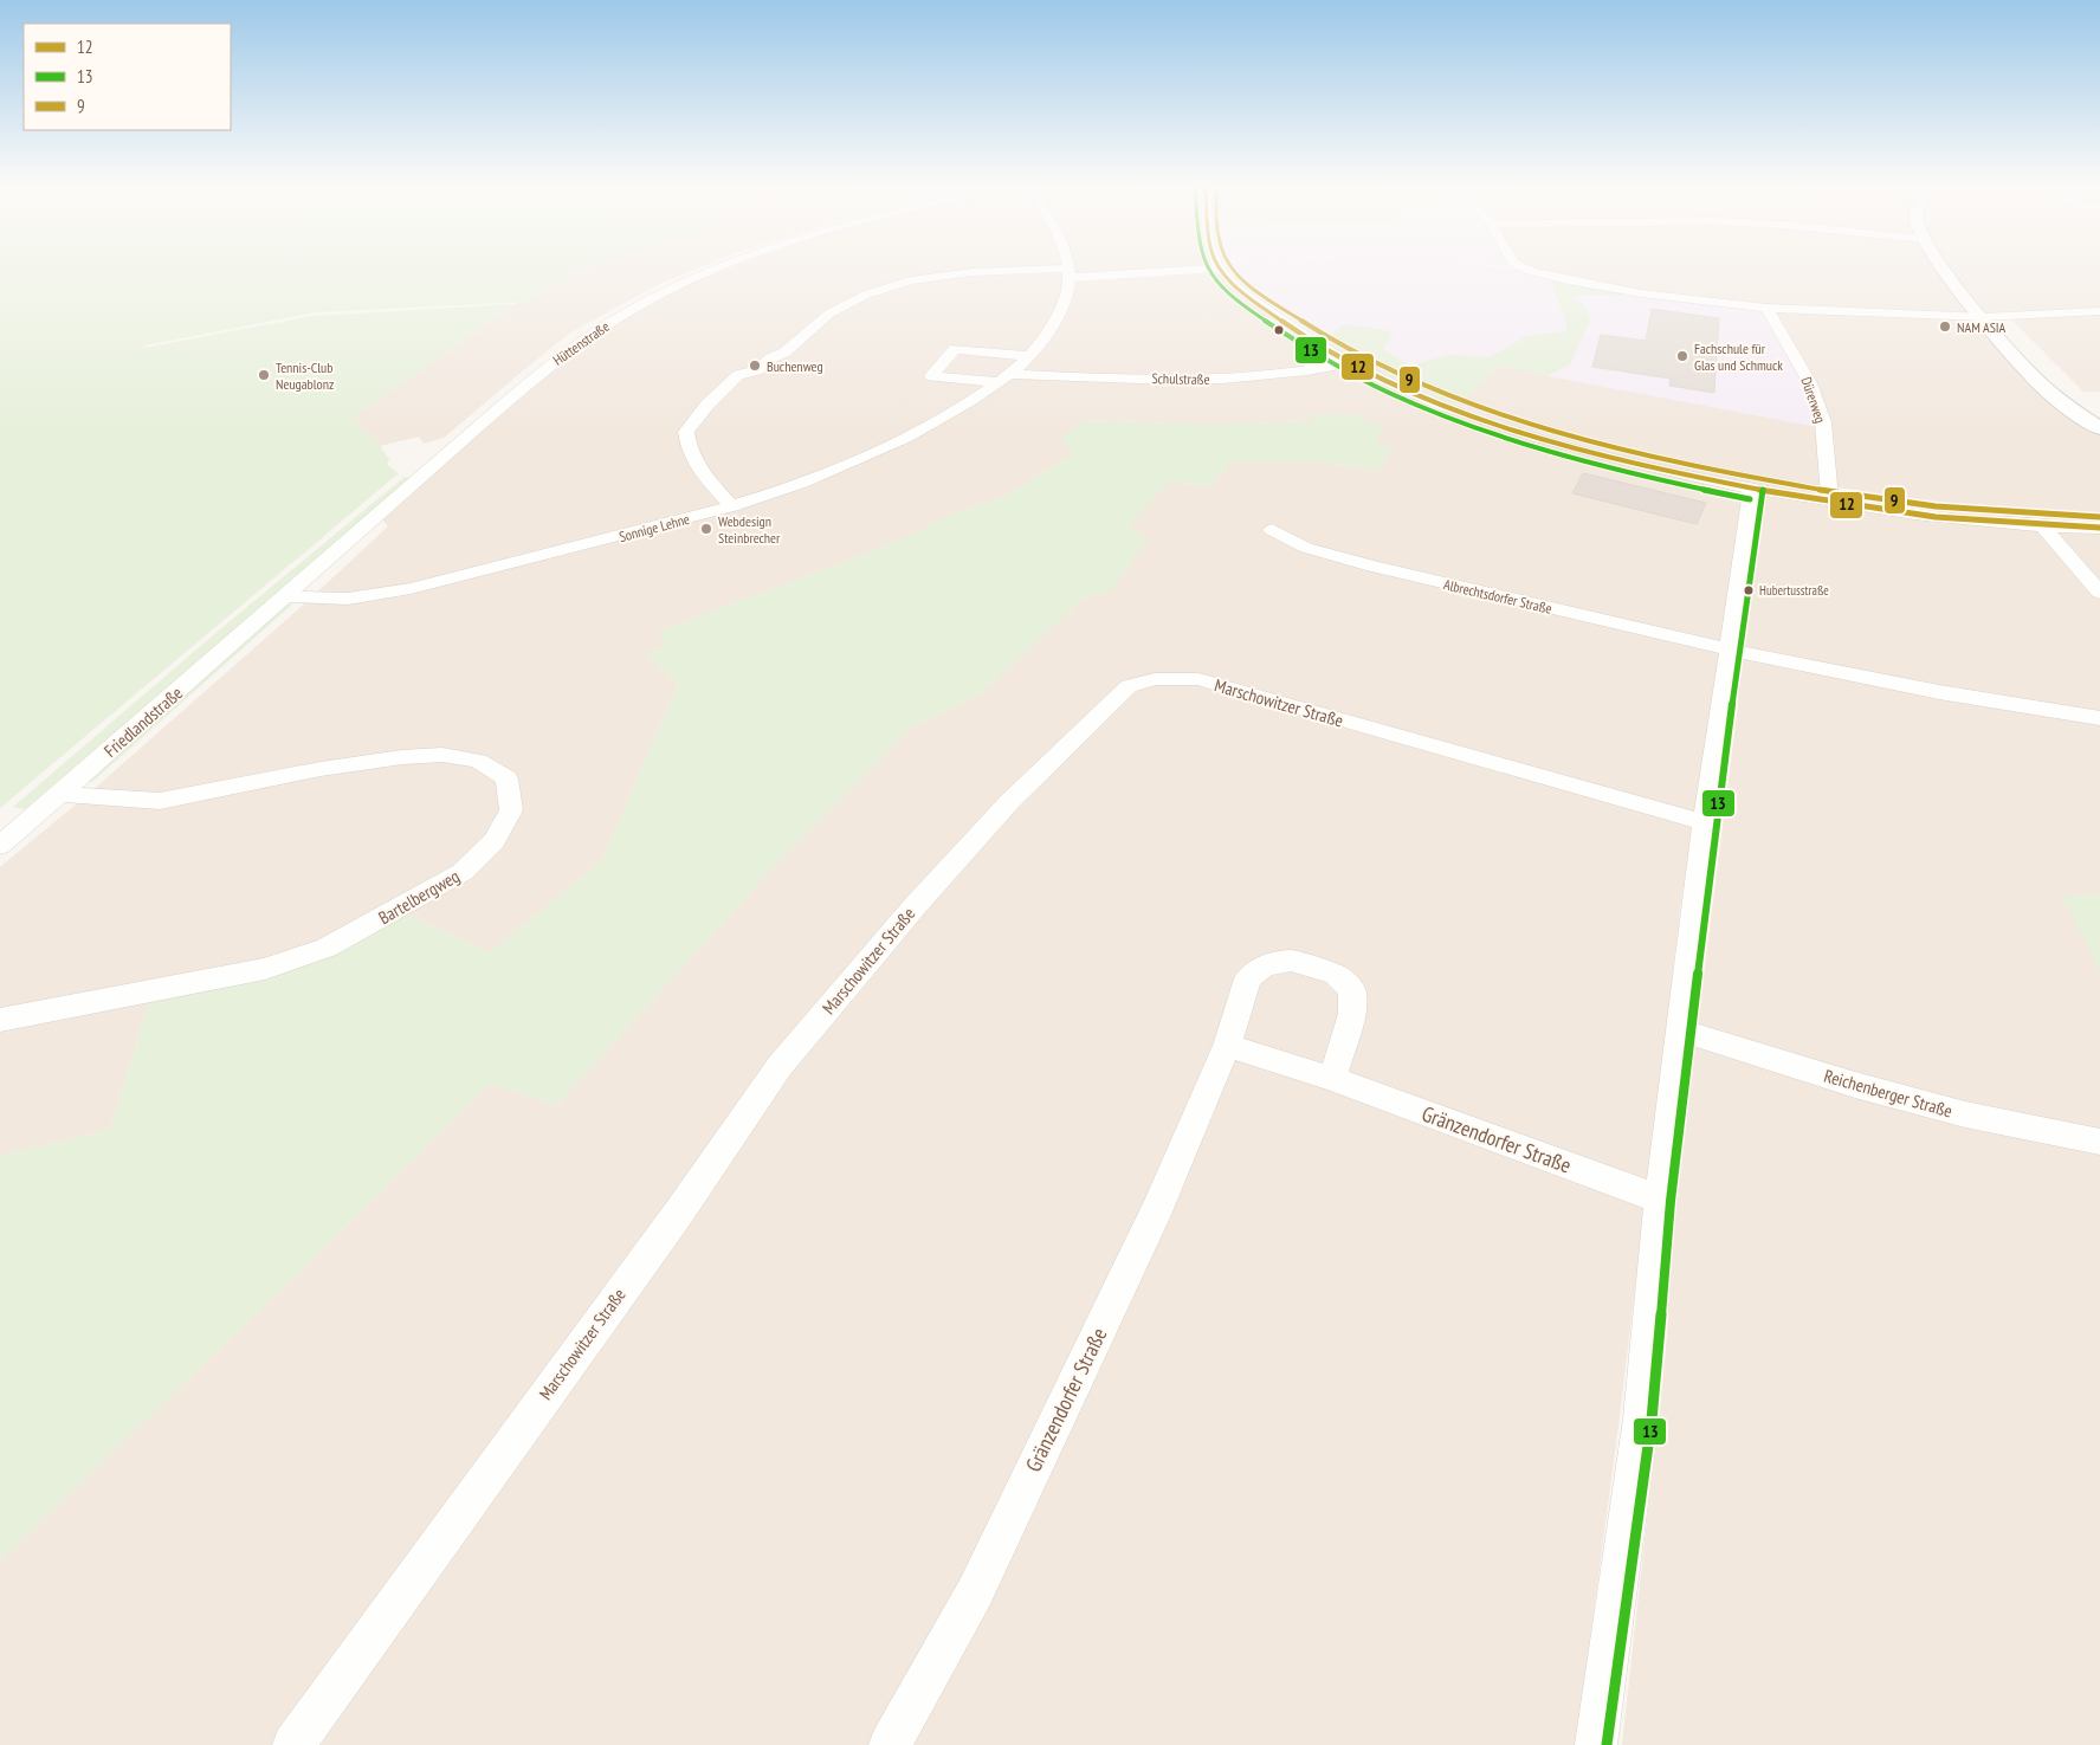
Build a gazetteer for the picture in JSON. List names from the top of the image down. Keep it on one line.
{"streets":{"street":["Hüttenstraße","Schulstraße","Dürerweg","Sonnige Lehne","Albrechtsdorfer Straße","Marschowitzer Straße","Friedlandstraße","Bartelbergweg","Reichenberger Straße","Gränzendorfer Straße"]},"crossings":[["Hüttenstraße","Sonnige Lehne"],["Hüttenstraße","Friedlandstraße"],["Schulstraße","Sonnige Lehne"],["Sonnige Lehne","Friedlandstraße"],["Friedlandstraße","Bartelbergweg"]],"places":["NAM ASIA","Fachschule für Glas und Schmuck","Buchenweg","Tennis-Club Neugablonz","Webdesign Steinbrecher","Hubertusstraße"],"lines":["transit line 12","transit line 13","transit line 9"],"legend":["12","13","9"]}
